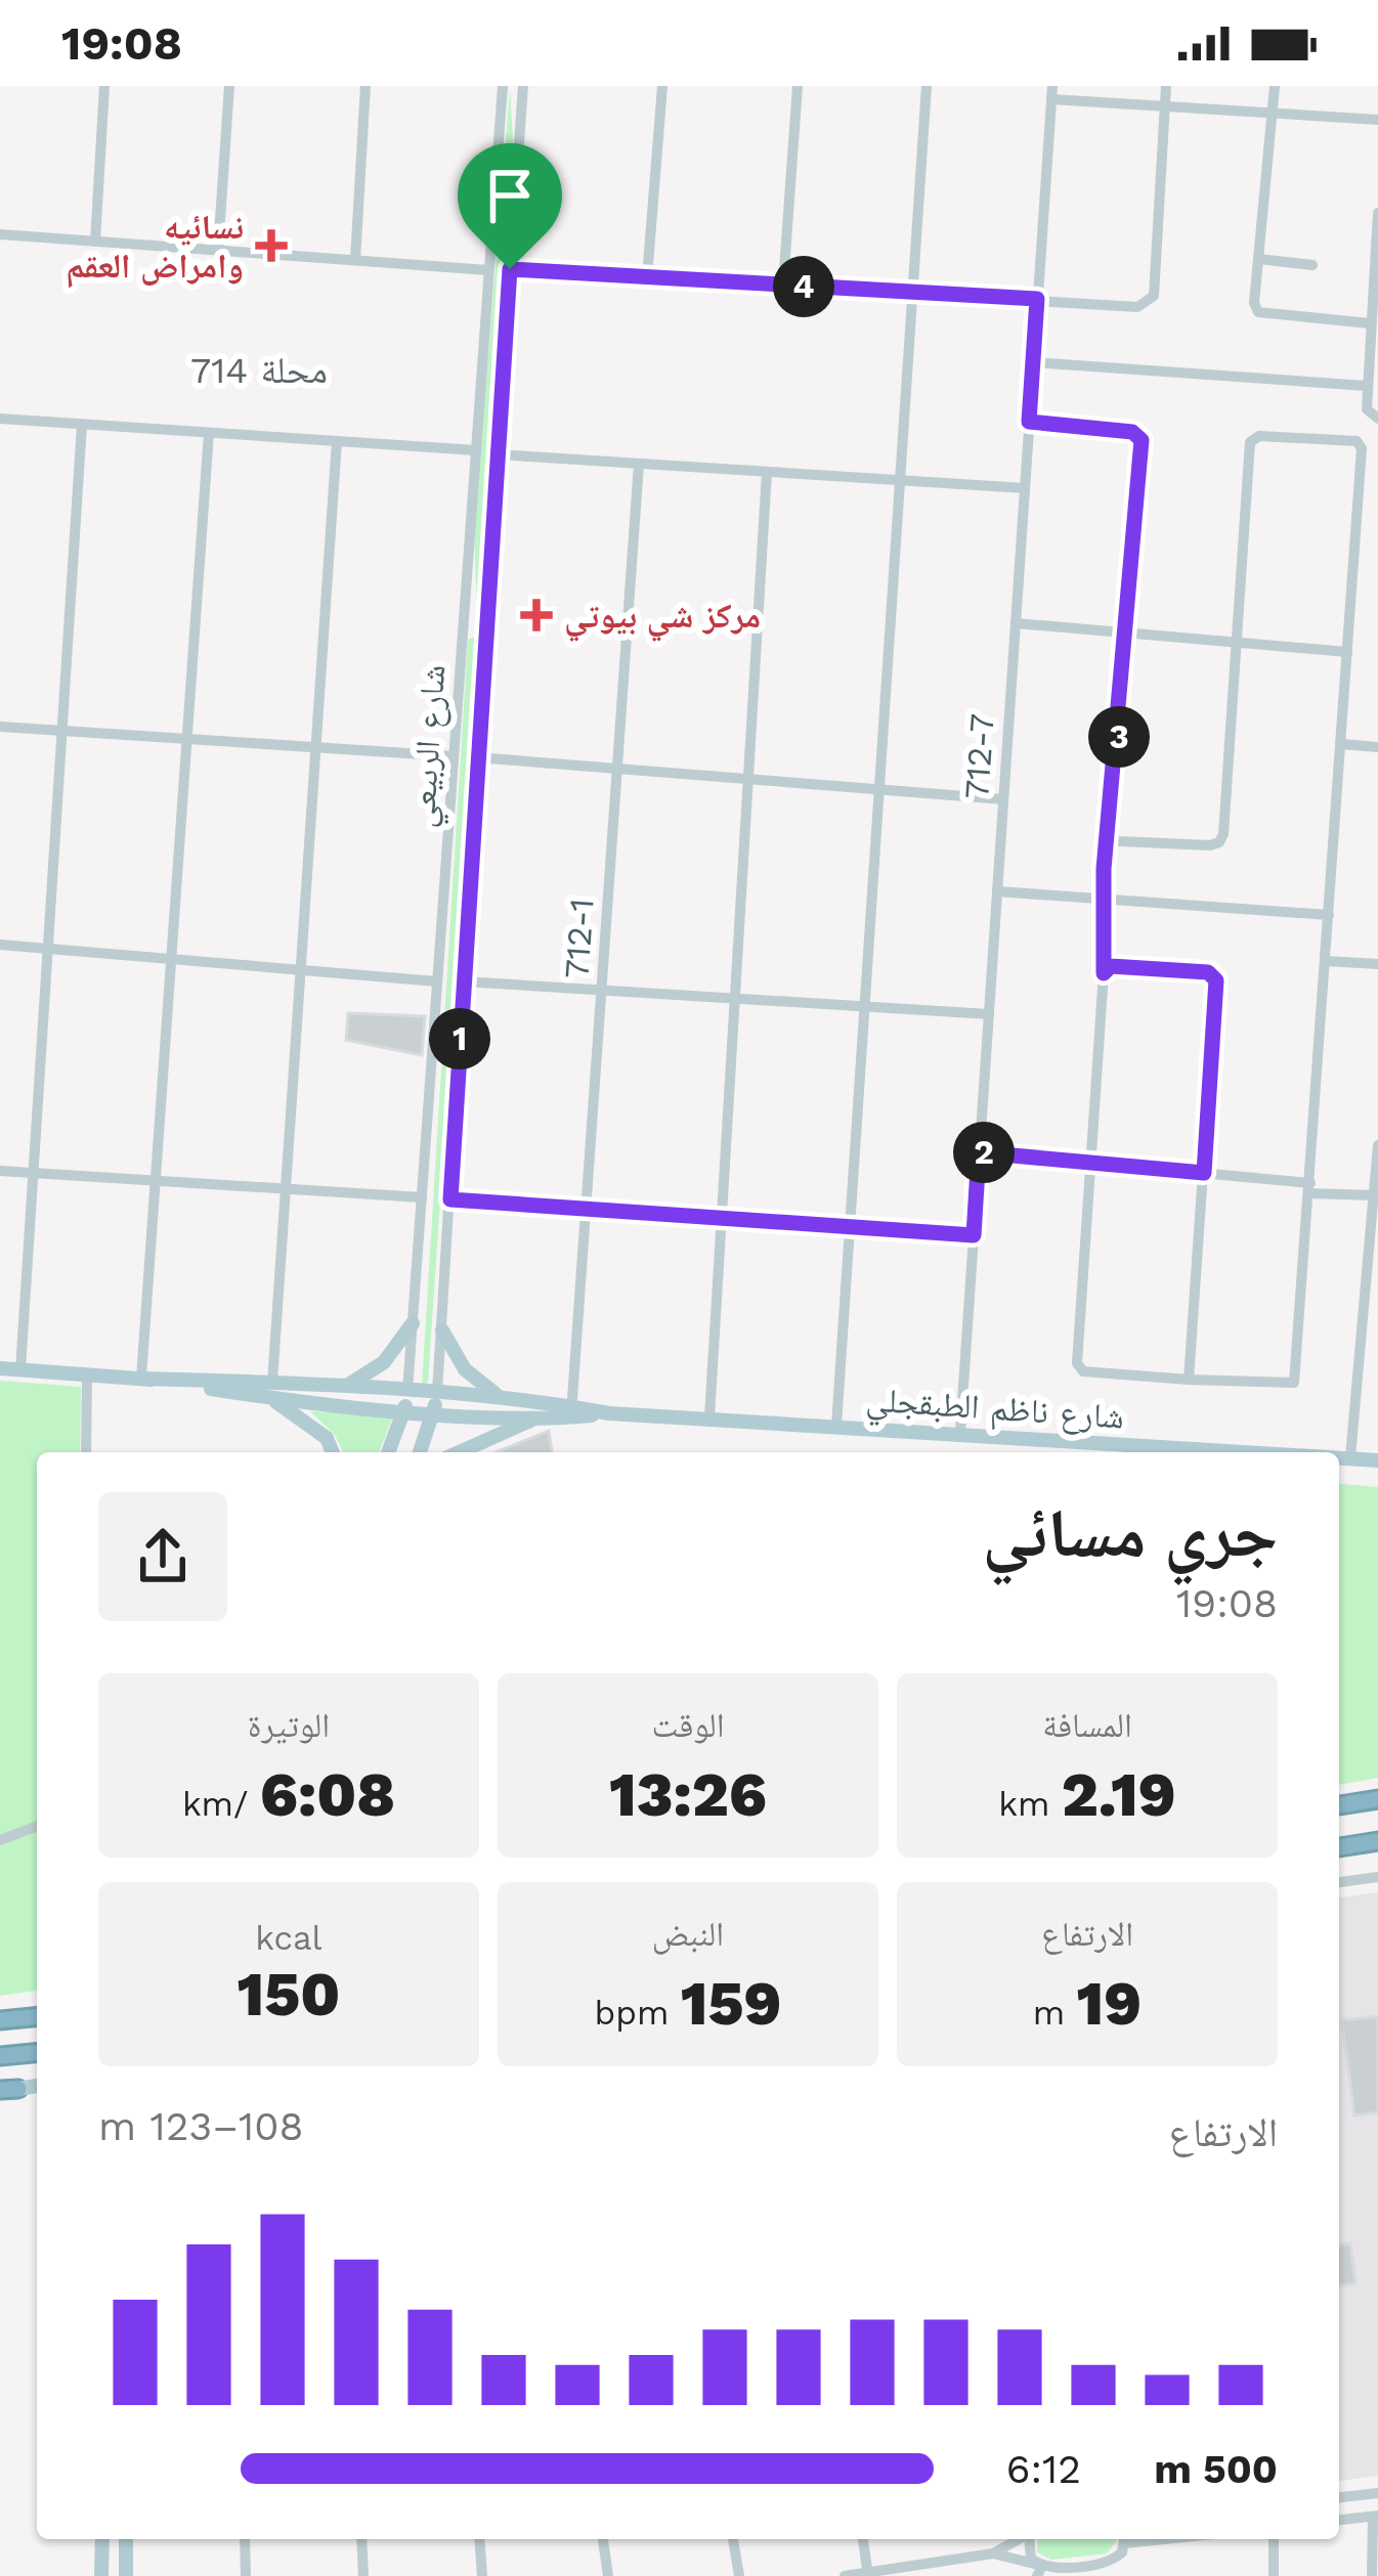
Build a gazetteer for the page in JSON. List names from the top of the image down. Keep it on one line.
{"streets":{"main road":["شارع الربيعي","شارع ناظم الطبقجلي"],"street":["712-7","712-1"]},"crossings":[["شارع الربيعي","شارع ناظم الطبقجلي"],["712-7","شارع ناظم الطبقجلي"],["712-1","شارع ناظم الطبقجلي"]],"districts":["محلة 714"],"places":{"health":["نسائيه وامراض العقم","مركز شي بيوتي"]},"page":{"status":"19:08","pins":["4","3","1","2"],"heading":["جري مسائي","19:08"],"stats":[["المسافة","2.19 km"],["الوقت","13:26"],["الوتيرة","6:08 /km"],["الارتفاع","19 m"],["النبض","159 bpm"],["kcal","150"]],"chart":["الارتفاع","108–123 m"],"list":[{"name":"500 m","note":"6:12"}]}}
